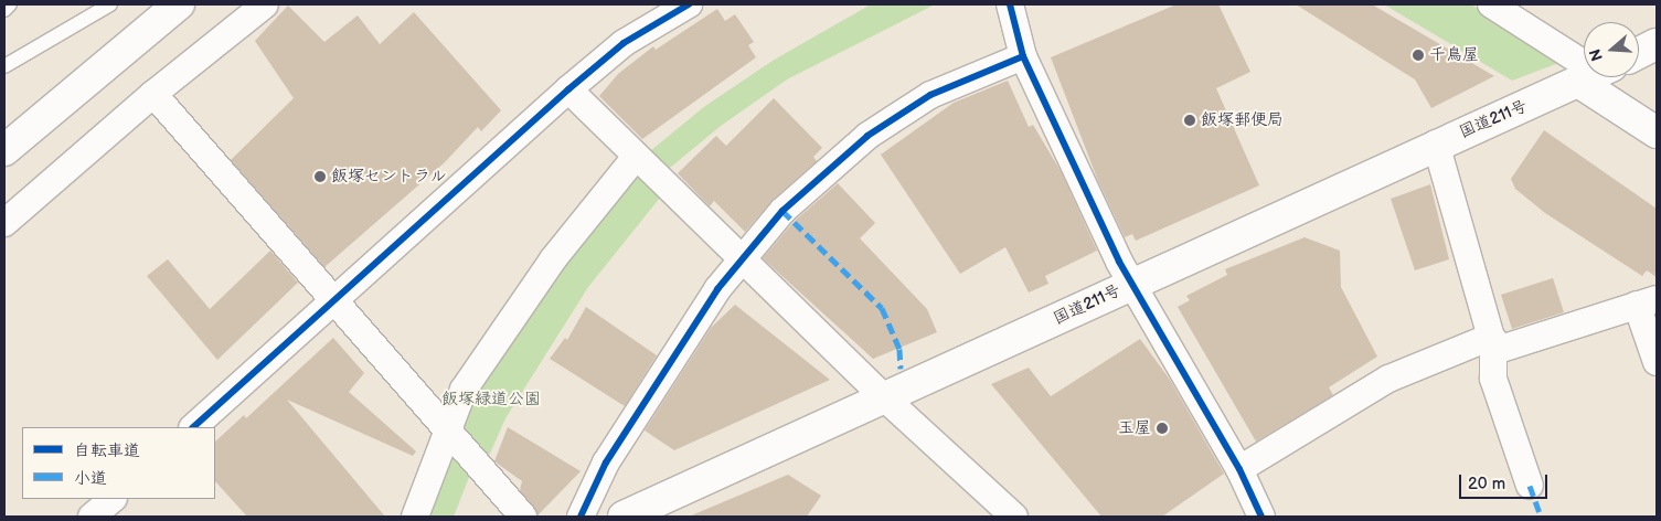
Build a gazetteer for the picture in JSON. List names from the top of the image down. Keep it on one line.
{"streets":{"main road":["国道211号"]},"parks":["飯塚緑道公園"],"places":["千鳥屋","飯塚郵便局","飯塚セントラル","玉屋"],"legend":["自転車道","小道"],"scale_bar":"20 m","north":"left"}
